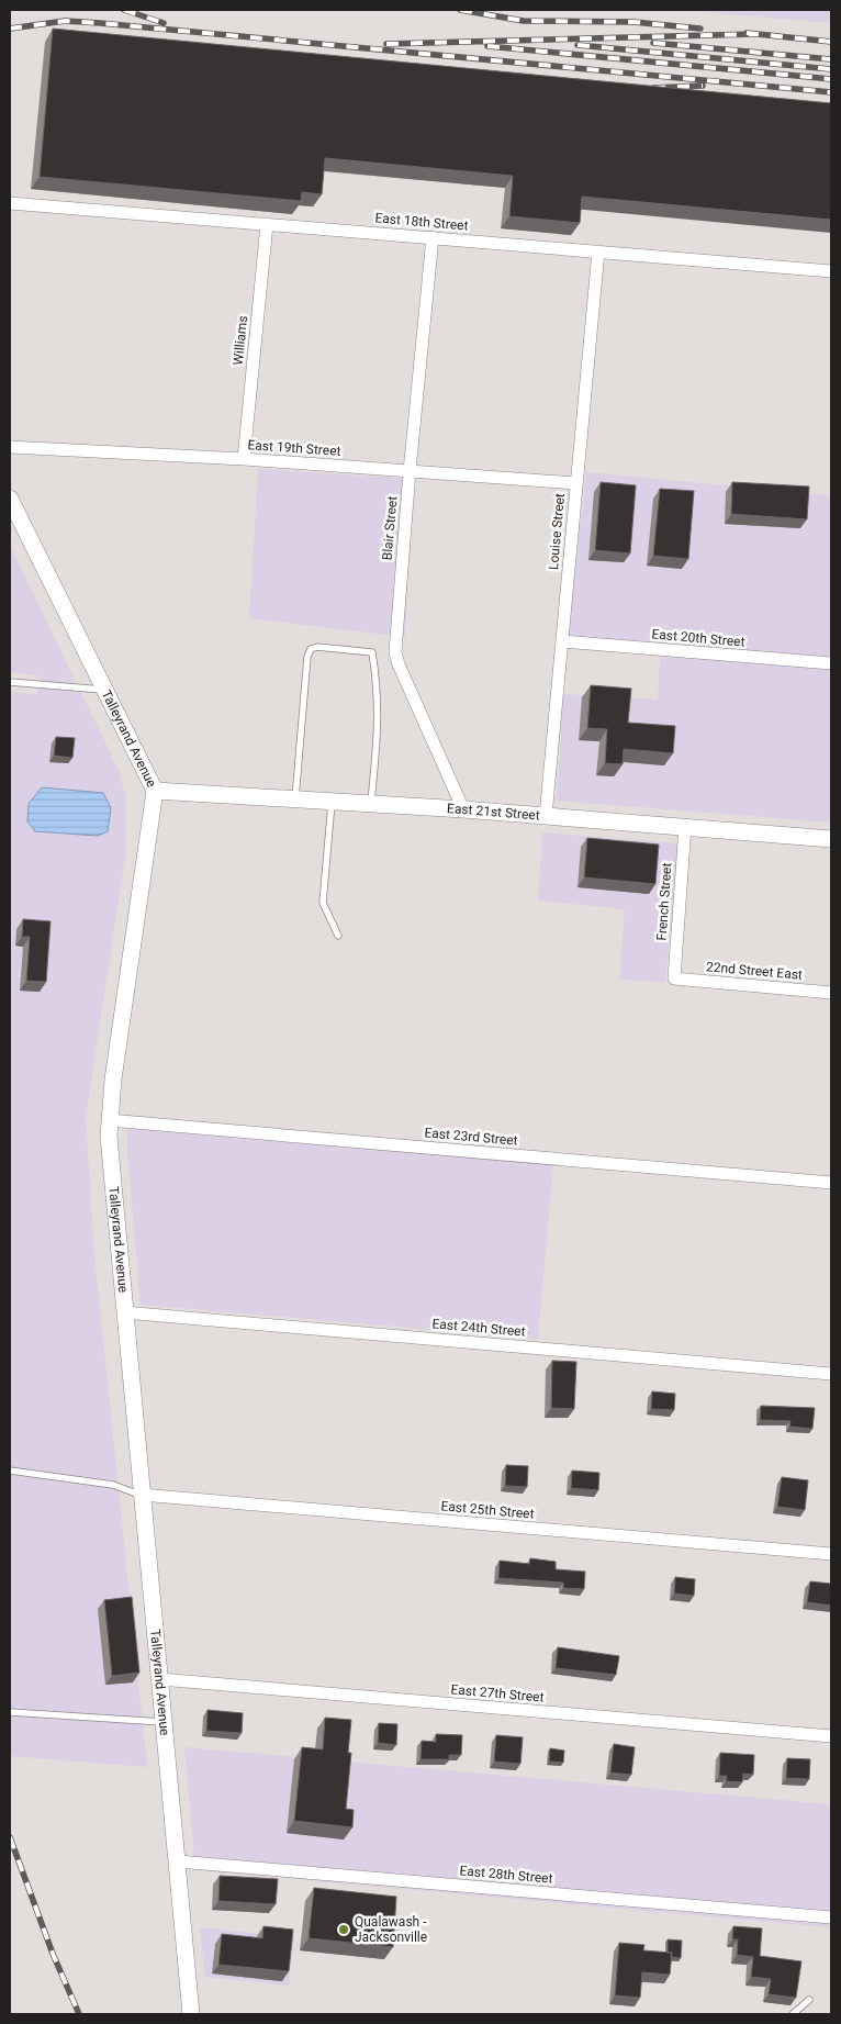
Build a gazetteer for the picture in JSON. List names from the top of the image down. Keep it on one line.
{"streets":{"street":["East 18th Street","Williams","East 19th Street","Blair Street","Louise Street","East 20th Street","Talleyrand Avenue","East 21st Street","French Street","22nd Street East","East 23rd Street","East 24th Street","East 25th Street","East 27th Street","East 28th Street"]},"crossings":[["East 18th Street","Williams"],["East 18th Street","Blair Street"],["East 18th Street","Louise Street"],["Williams","East 19th Street"],["East 19th Street","Blair Street"],["East 19th Street","Louise Street"],["Blair Street","East 21st Street"],["Louise Street","East 20th Street"],["Louise Street","East 21st Street"],["Talleyrand Avenue","East 21st Street"],["Talleyrand Avenue","East 23rd Street"],["Talleyrand Avenue","East 24th Street"],["Talleyrand Avenue","East 25th Street"],["Talleyrand Avenue","East 27th Street"],["Talleyrand Avenue","East 28th Street"],["East 21st Street","French Street"],["French Street","22nd Street East"]],"places":["Qualawash - Jacksonville"]}
